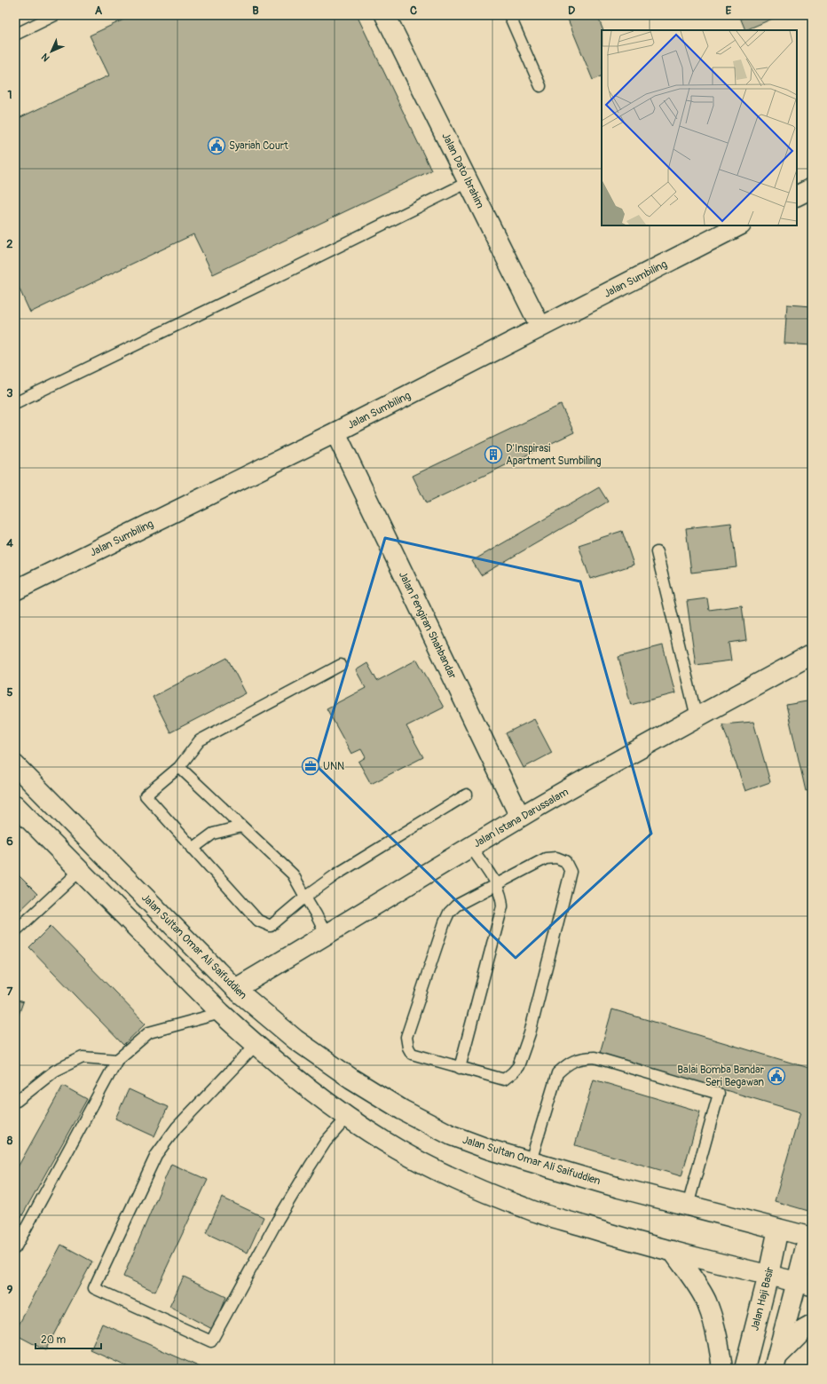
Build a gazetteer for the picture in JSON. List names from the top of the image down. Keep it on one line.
{"streets":{"main road":["Jalan Dato Ibrahim","Jalan Sumbiling","Jalan Pengiran Shahbandar","Jalan Istana Darussalam","Jalan Sultan Omar Ali Saifuddien","Jalan Haji Basir"]},"crossings":[["Jalan Dato Ibrahim","Jalan Sumbiling"],["Jalan Sumbiling","Jalan Pengiran Shahbandar"],["Jalan Pengiran Shahbandar","Jalan Istana Darussalam"],["Jalan Istana Darussalam","Jalan Sultan Omar Ali Saifuddien"],["Jalan Sultan Omar Ali Saifuddien","Jalan Haji Basir"]],"places":{"public building":["Syariah Court","Balai Bomba Bandar Seri Begawan"],"building":["D'Inspirasi Apartment Sumbiling"],"office":["UNN"]},"scale_bar":"20 m","north":"bottom left","grid":{"columns":["A","B","C","D","E"],"rows":["1","2","3","4","5","6","7","8","9"]}}
